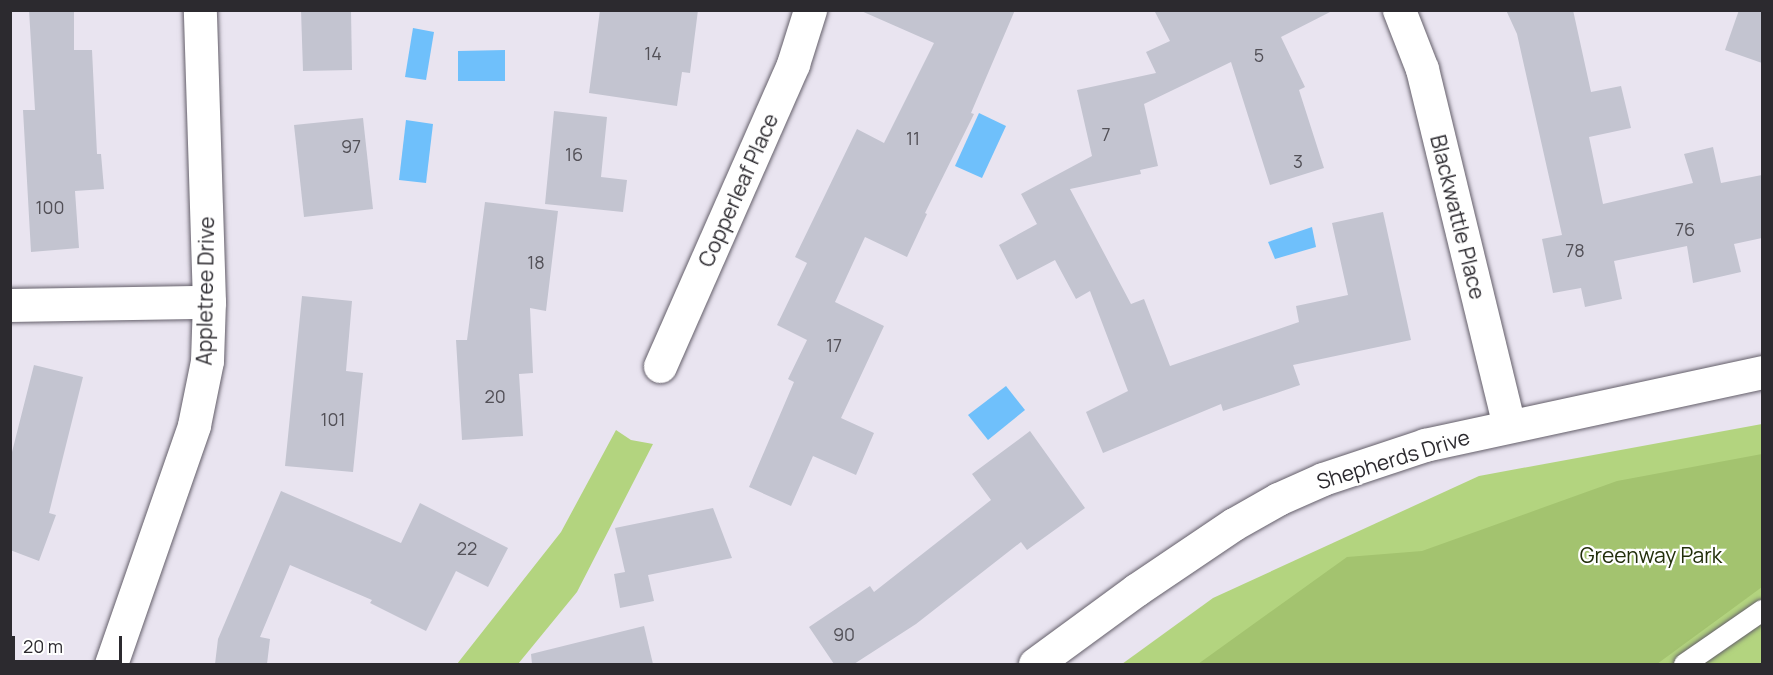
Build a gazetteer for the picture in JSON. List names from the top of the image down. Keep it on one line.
{"streets":{"street":["Copperleaf Place","Blackwattle Place","Appletree Drive","Shepherds Drive"]},"crossings":[["Blackwattle Place","Shepherds Drive"]],"parks":["Greenway Park"],"house_numbers":["14","5","7","11","97","16","3","100","76","78","18","17","20","101","22","90"],"scale_bar":"20 m"}
